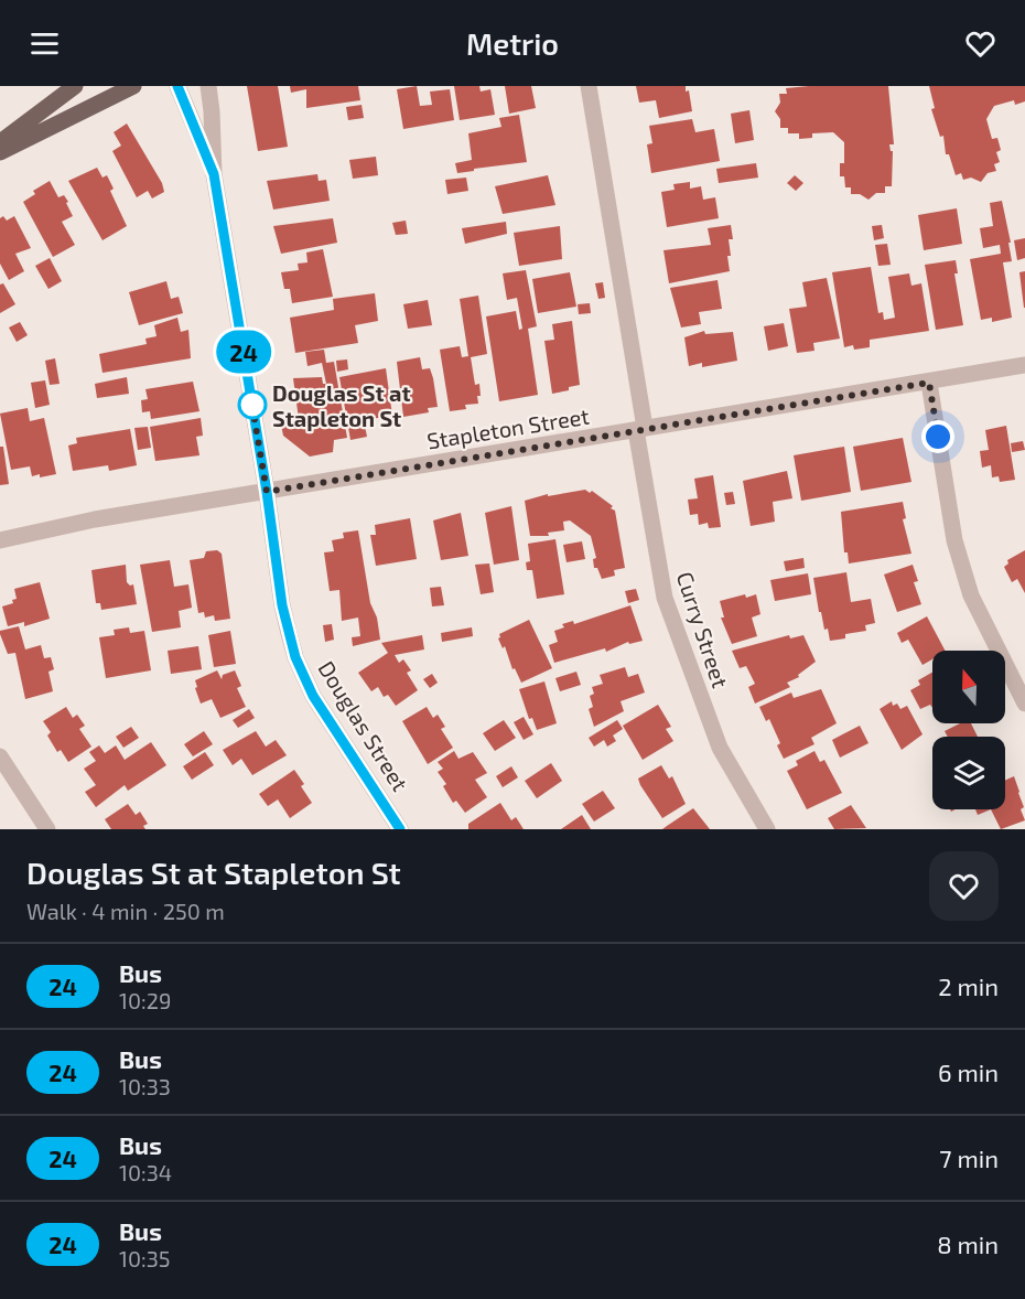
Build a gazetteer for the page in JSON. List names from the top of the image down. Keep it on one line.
{"streets":{"street":["Stapleton Street","Curry Street","Douglas Street"]},"crossings":[["Stapleton Street","Curry Street"],["Stapleton Street","Douglas Street"]],"places":["Douglas St at Stapleton St"],"lines":["bus line 24"],"north":"top","page":{"header":"Metrio","on_map":"24","heading":["Douglas St at Stapleton St","Walk · 4 min · 250 m"],"list":[{"mark":"24","name":"Bus","note":"10:29","value":"2 min"},{"mark":"24","name":"Bus","note":"10:33","value":"6 min"},{"mark":"24","name":"Bus","note":"10:34","value":"7 min"},{"mark":"24","name":"Bus","note":"10:35","value":"8 min"}]}}
